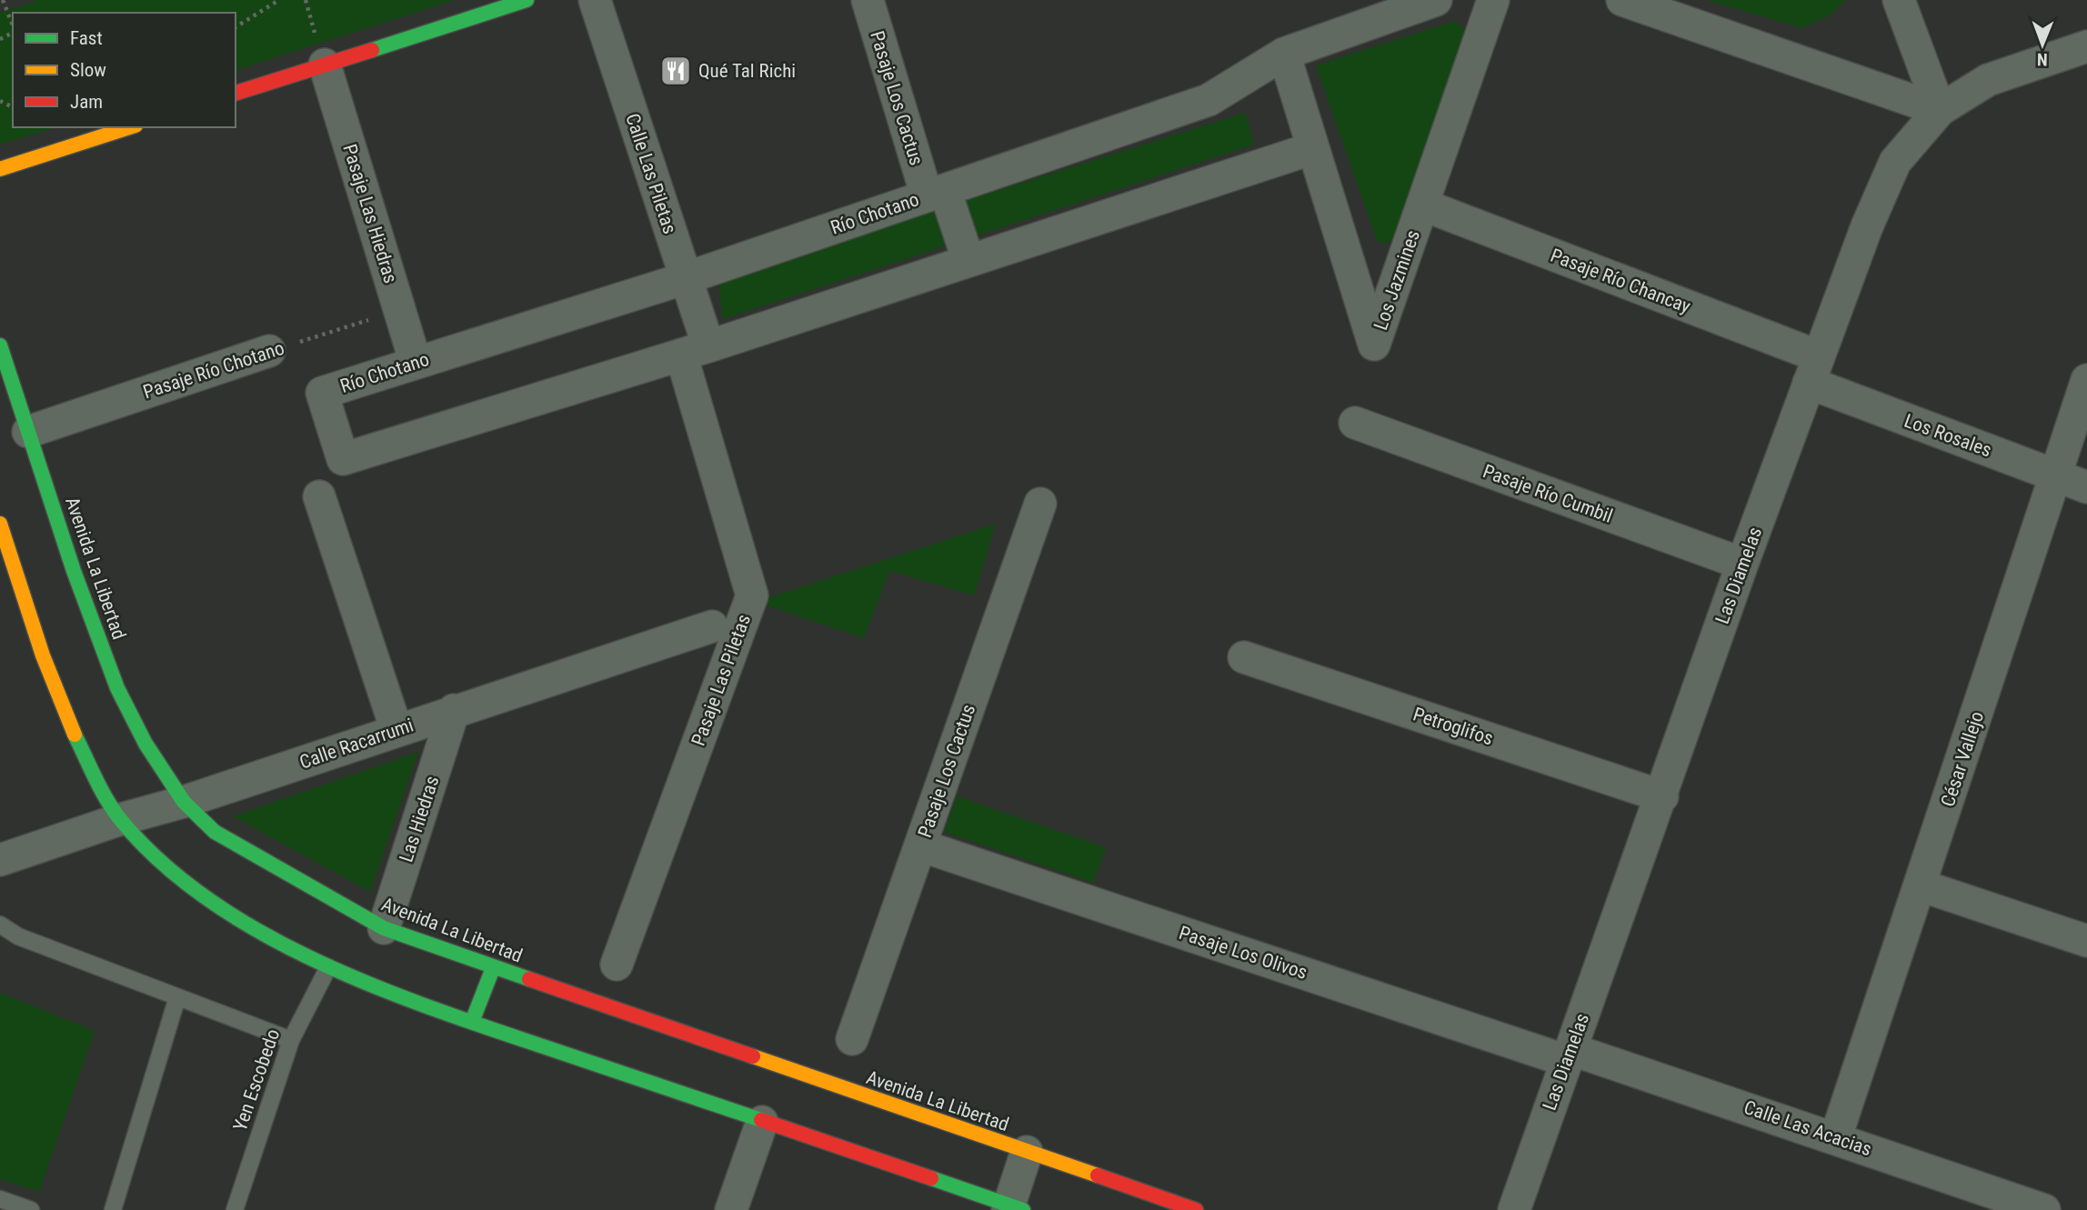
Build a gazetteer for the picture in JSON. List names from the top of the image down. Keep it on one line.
{"streets":{"main road":["Avenida La Libertad"],"street":["Pasaje Los Cactus","Calle Las Piletas","Pasaje Las Hiedras","Río Chotano","Los Jazmines","Pasaje Río Chancay","Pasaje Río Chotano","Los Rosales","Pasaje Río Cumbil","Las Diamelas","Pasaje Las Piletas","Petroglifos","Calle Racarrumi","César Vallejo","Las Hiedras","Pasaje Los Olivos","Calle Las Acacias"],"lane":["Yen Escobedo"]},"crossings":[["Pasaje Los Cactus","Río Chotano"],["Pasaje Los Cactus","Pasaje Los Olivos"],["Calle Las Piletas","Río Chotano"],["Calle Las Piletas","Pasaje Las Piletas"],["Pasaje Las Hiedras","Río Chotano"],["Pasaje Las Hiedras","Pasaje Río Chotano"],["Río Chotano","Los Jazmines"],["Río Chotano","Pasaje Las Piletas"],["Los Jazmines","Pasaje Río Chancay"],["Pasaje Río Chancay","Los Rosales"],["Pasaje Río Chancay","Las Diamelas"],["Pasaje Río Chotano","Avenida La Libertad"],["Los Rosales","Las Diamelas"],["Los Rosales","César Vallejo"],["Pasaje Río Cumbil","Las Diamelas"],["Avenida La Libertad","Calle Racarrumi"],["Avenida La Libertad","Las Hiedras"],["Las Diamelas","Petroglifos"],["Las Diamelas","Pasaje Los Olivos"],["Las Diamelas","Calle Las Acacias"],["Calle Racarrumi","Las Hiedras"],["César Vallejo","Calle Las Acacias"],["Pasaje Los Olivos","Calle Las Acacias"]],"places":{"restaurant":["Qué Tal Richi"]},"legend":["Fast","Slow","Jam"],"north":"bottom"}
